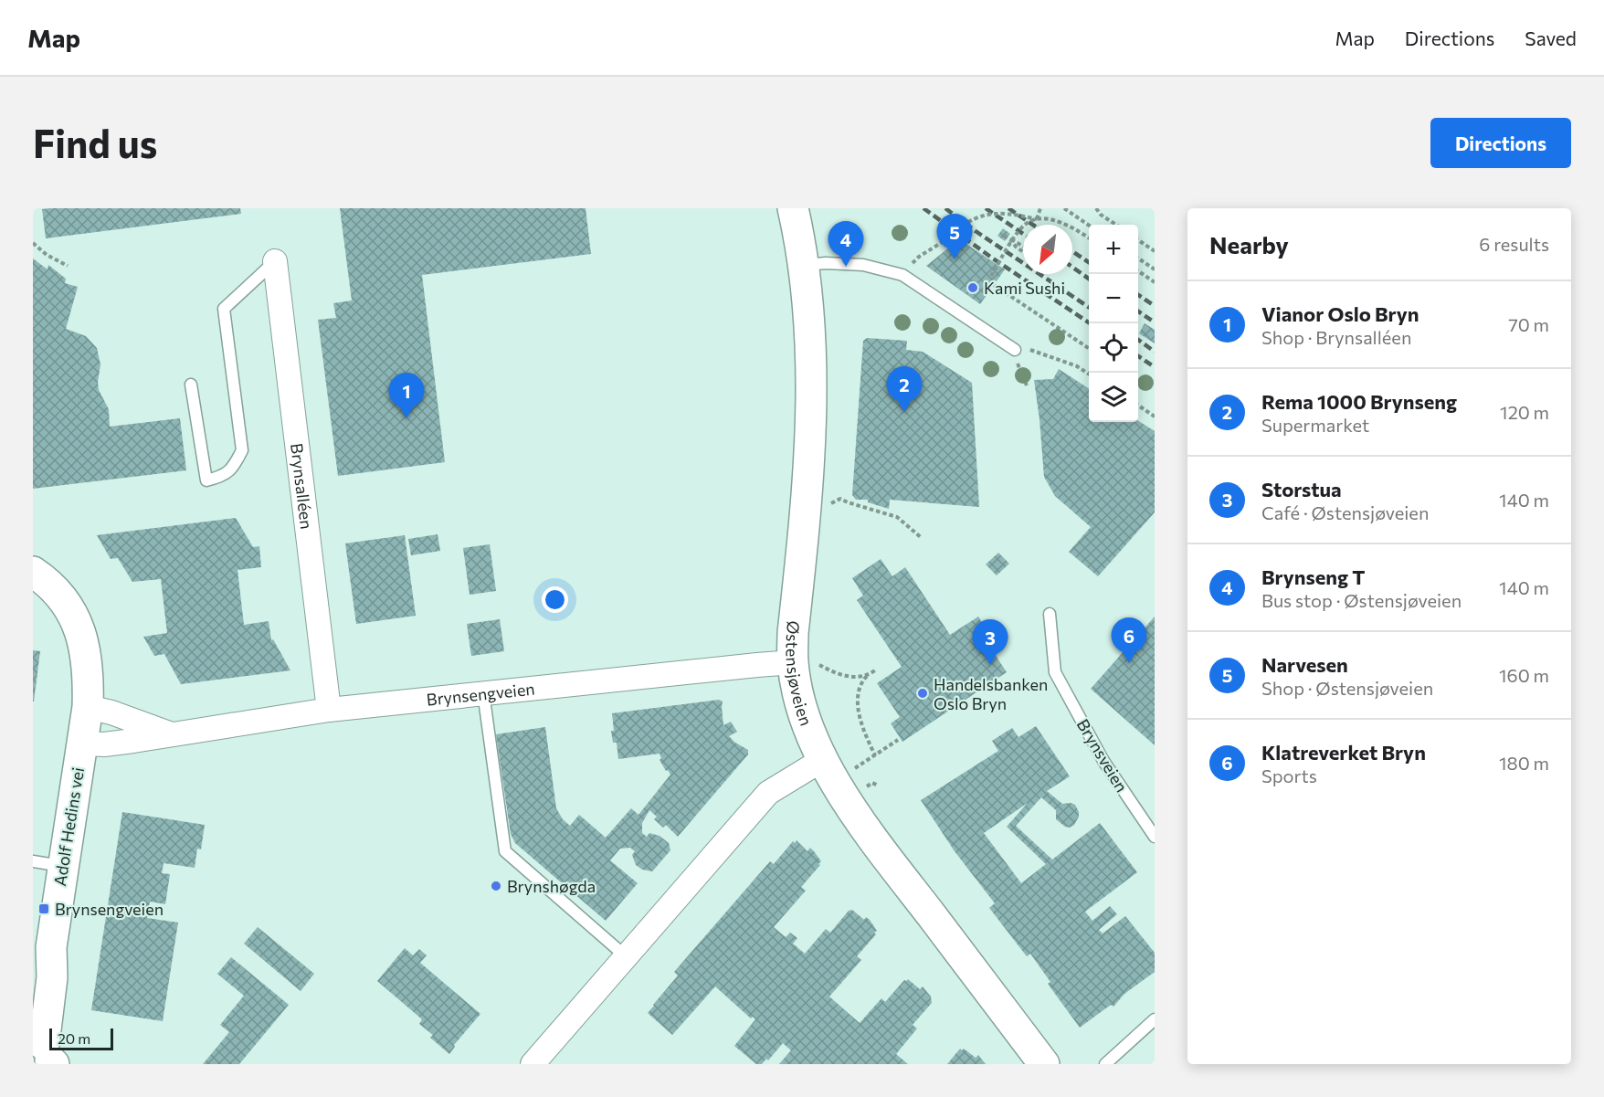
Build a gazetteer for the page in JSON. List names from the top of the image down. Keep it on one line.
{"streets":{"main road":["Østensjøveien","Adolf Hedins vei"],"street":["Brynsalléen","Brynsengveien"],"lane":["Brynsveien"]},"crossings":[["Brynsalléen","Brynsengveien"],["Østensjøveien","Brynsengveien"],["Brynsengveien","Adolf Hedins vei"]],"places":{"other":["Kami Sushi","Handelsbanken Oslo Bryn","Brynshøgda"],"transit":["Brynsengveien"]},"scale_bar":"20 m","north":"bottom left","page":{"header":"Map","nav":["Map","Directions","Saved"],"buttons":"Directions","title":"Find us","heading":["Nearby","6 results"],"pins":["5","4","2","1","6","3"],"map_buttons":["+","−"],"list":[{"mark":"1","name":"Vianor Oslo Bryn","note":"Shop · Brynsalléen","value":"70 m"},{"mark":"2","name":"Rema 1000 Brynseng","note":"Supermarket","value":"120 m"},{"mark":"3","name":"Storstua","note":"Café · Østensjøveien","value":"140 m"},{"mark":"4","name":"Brynseng T","note":"Bus stop · Østensjøveien","value":"140 m"},{"mark":"5","name":"Narvesen","note":"Shop · Østensjøveien","value":"160 m"},{"mark":"6","name":"Klatreverket Bryn","note":"Sports","value":"180 m"}],"scale":"20 m"}}
